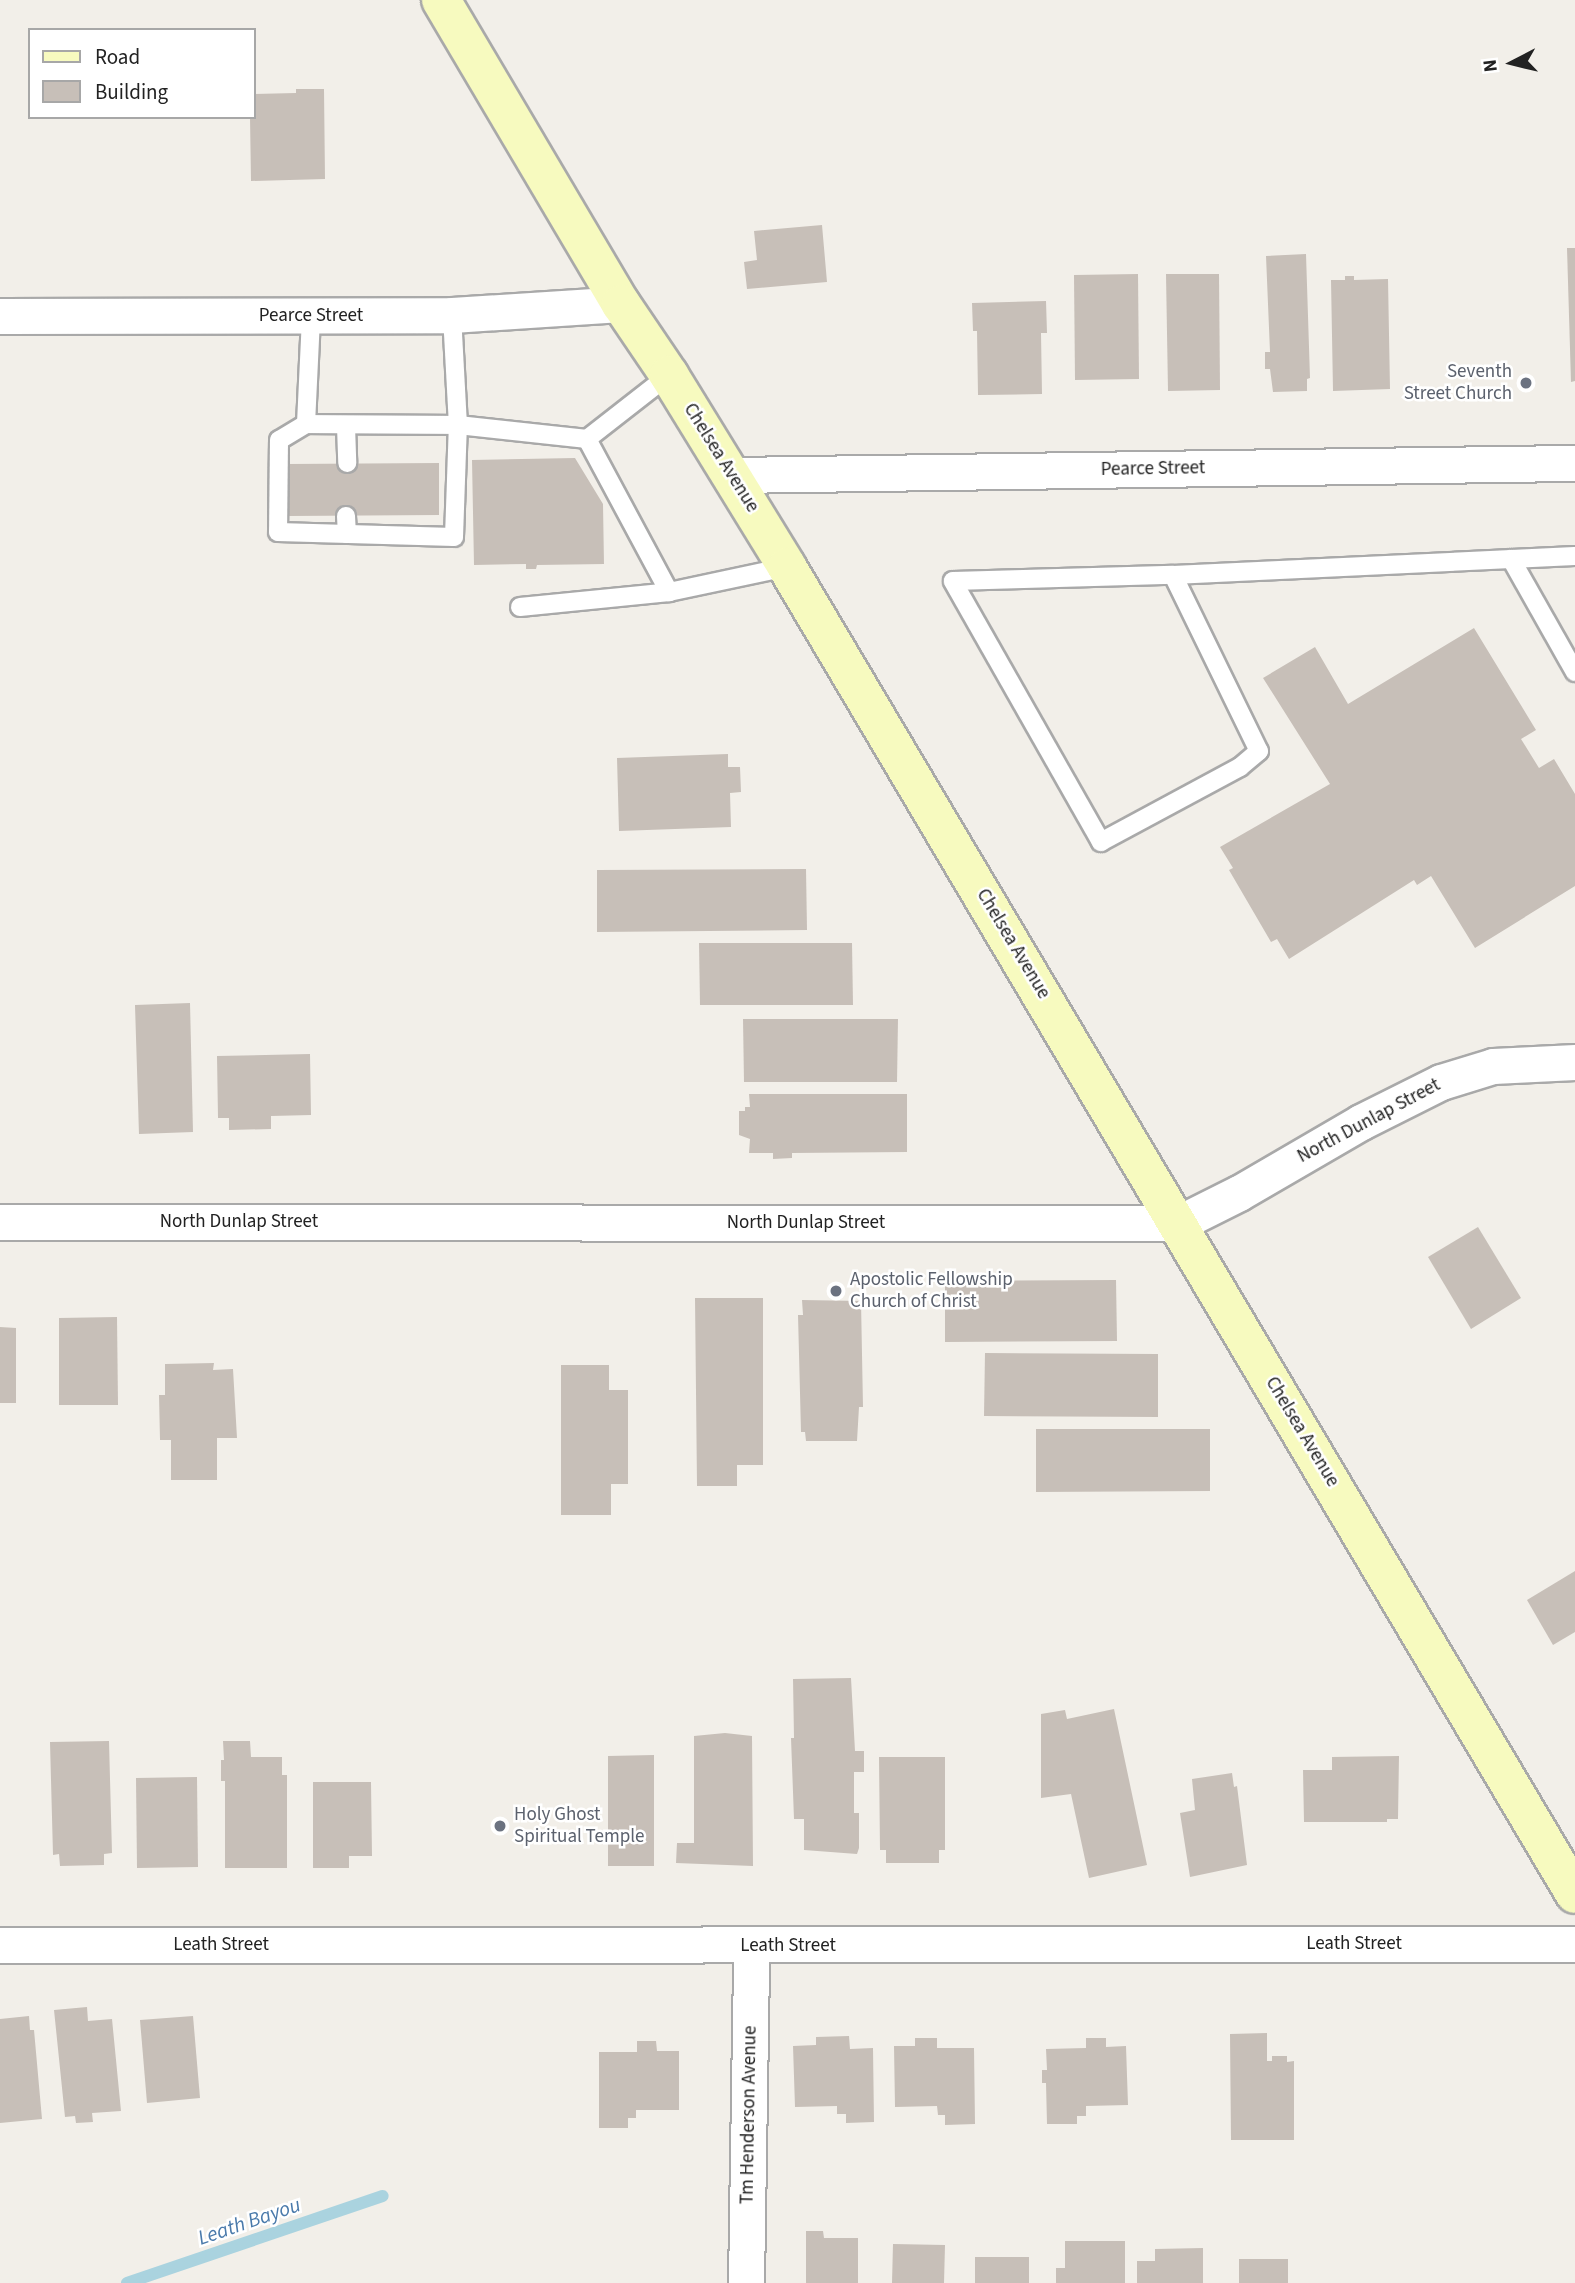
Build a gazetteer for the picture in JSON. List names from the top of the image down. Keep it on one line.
{"streets":{"main road":["Chelsea Avenue"],"street":["Pearce Street","North Dunlap Street","Leath Street","Tm Henderson Avenue"]},"crossings":[["Pearce Street","Chelsea Avenue"],["Chelsea Avenue","North Dunlap Street"],["Leath Street","Tm Henderson Avenue"]],"water":["Leath Bayou"],"places":["Seventh Street Church","Apostolic Fellowship Church of Christ","Holy Ghost Spiritual Temple"],"legend":["Road","Building"],"north":"left"}
